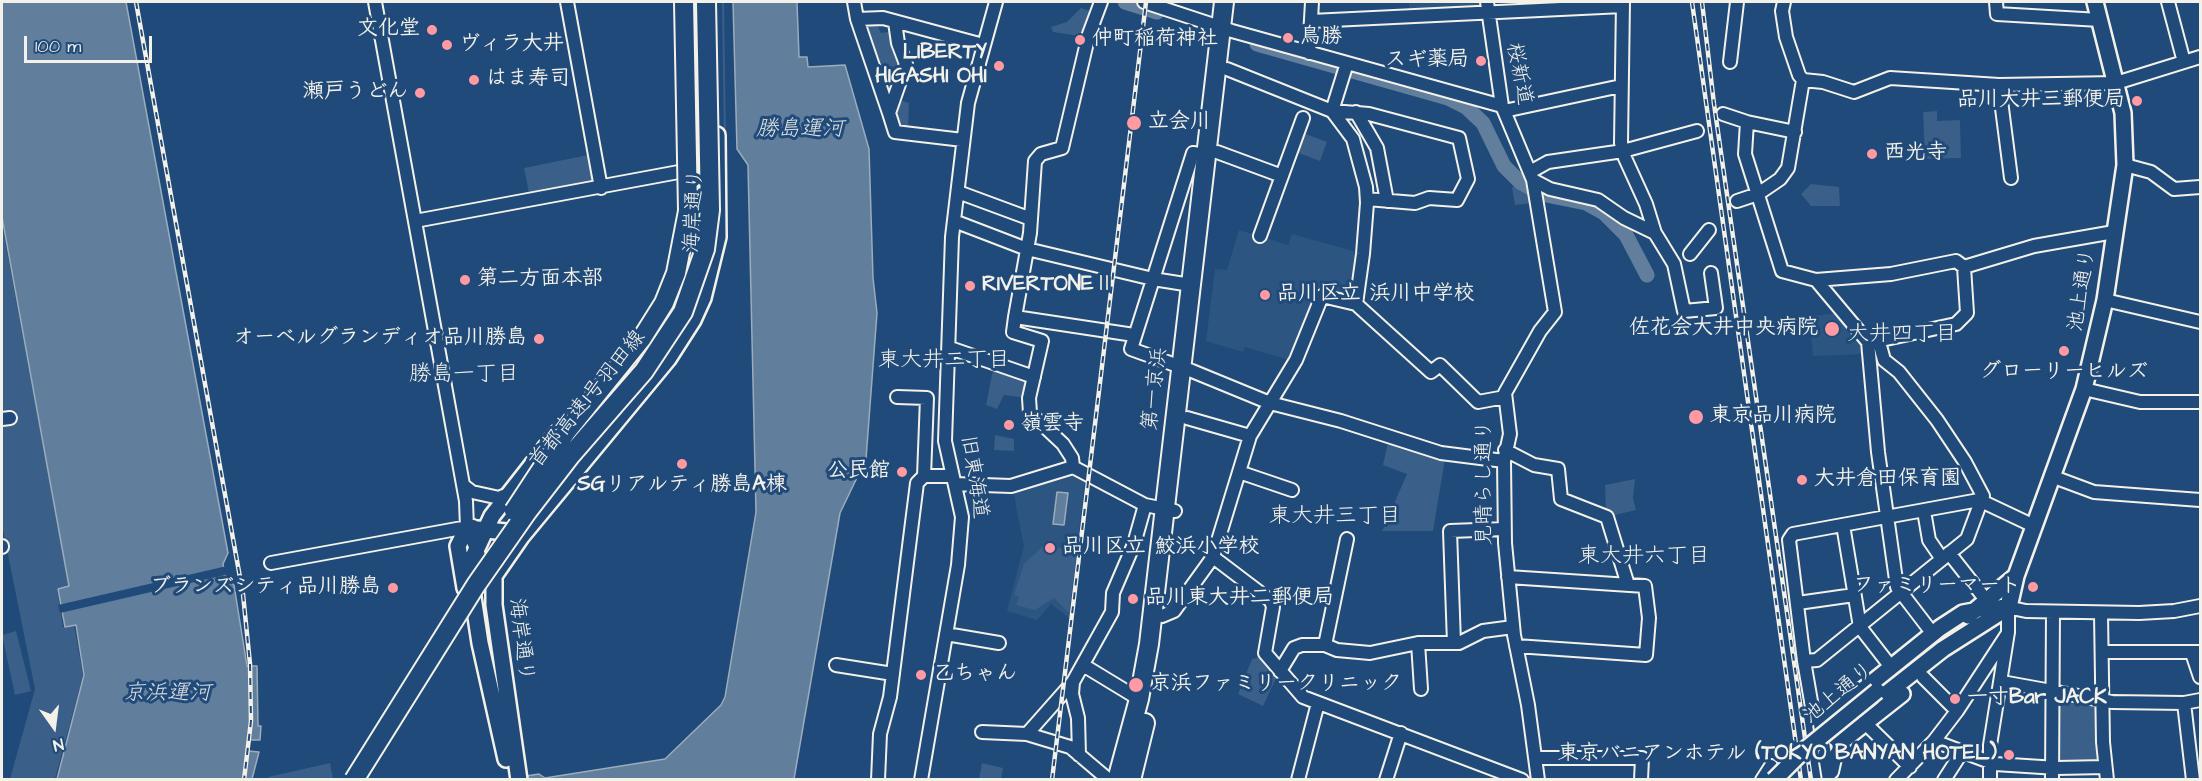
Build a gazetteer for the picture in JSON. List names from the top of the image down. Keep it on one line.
{"streets":{"highway":["第一京浜","首都高速1号羽田線"],"main road":["海岸通り","池上通り"],"street":["桜新道","旧東海道","見晴らし通り"]},"crossings":[["桜新道","見晴らし通り"],["海岸通り","首都高速1号羽田線"]],"districts":["大井四丁目","東大井二丁目","勝島一丁目","東大井三丁目","東大井六丁目"],"water":["勝島運河","京浜運河"],"places":["文化堂","鳥勝","仲町稲荷神社","ヴィラ大井","スギ薬局","LIBERTY HIGASHI OHI","はま寿司","瀬戸うどん","品川大井三郵便局","立会川","西光寺","第二方面本部","RIVERTONEⅡ","品川区立 浜川中学校","佐花会大井中央病院","オーベルグランディオ品川勝島","グローリーヒルズ","東京品川病院","嶺雲寺","SGリアルティ勝島A棟","公民館","大井倉田保育園","品川区立 鮫浜小学校","ファミリーマート","ブランズシティ品川勝島","品川東大井二郵便局","乙ちゃん","京浜ファミリークリニック","一寸Bar JACK","東京バニアンホテル (TOKYO BANYAN HOTEL)"],"scale_bar":"100 m","north":"bottom"}
